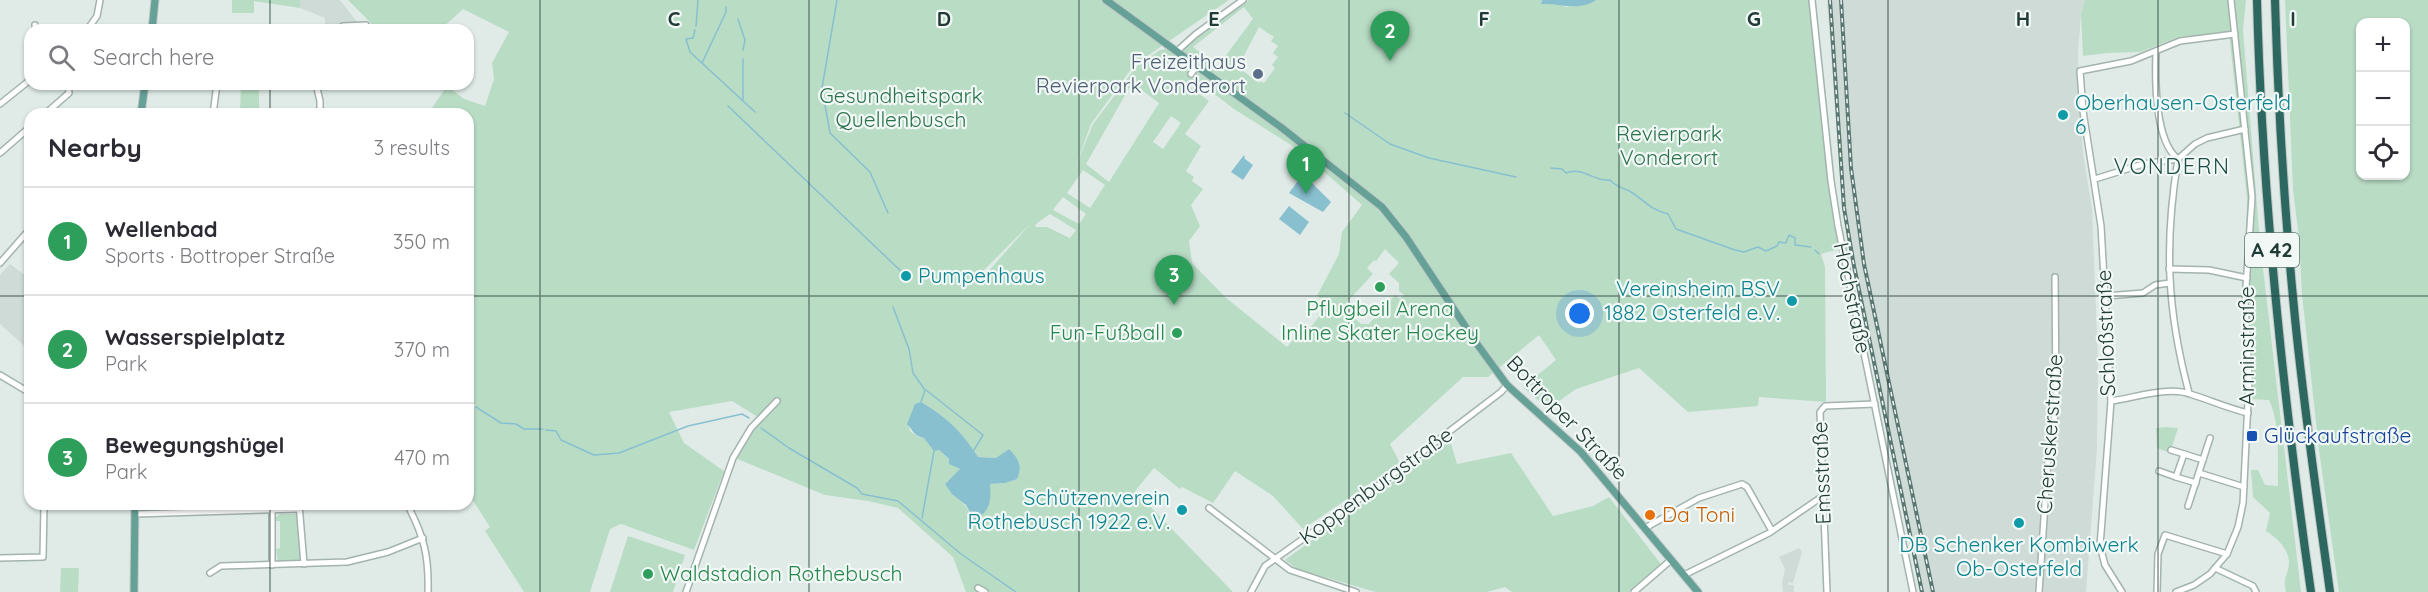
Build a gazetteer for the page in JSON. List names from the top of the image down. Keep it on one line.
{"streets":{"highway":["A 42"],"main road":["Bottroper Straße"],"street":["Hochstraße","Schloßstraße","Arminstraße","Cheruskerstraße","Emsstraße","Koppenburgstraße"]},"crossings":[["Hochstraße","Emsstraße"],["Bottroper Straße","Koppenburgstraße"]],"districts":["VONDERN"],"parks":["Gesundheitspark Quellenbusch","Revierpark Vonderort"],"places":{"other":["Freizeithaus Revierpark Vonderort","Oberhausen-Osterfeld 6","Pumpenhaus","Pflugbeil Arena Inline Skater Hockey","Vereinsheim BSV 1882 Osterfeld e.V.","Fun-Fußball","Schützenverein Rothebusch 1922 e.V.","Da Toni","DB Schenker Kombiwerk Ob-Osterfeld","Waldstadion Rothebusch"],"transit":["Glückaufstraße"]},"page":{"pins":["2","1","3"],"map_buttons":["+","−"],"search":"Search here","heading":["Nearby","3 results"],"list":[{"mark":"1","name":"Wellenbad","note":"Sports · Bottroper Straße","value":"350 m"},{"mark":"2","name":"Wasserspielplatz","note":"Park","value":"370 m"},{"mark":"3","name":"Bewegungshügel","note":"Park","value":"470 m"}]},"grid":{"columns":["C","D","E","F","G","H","I"]}}
